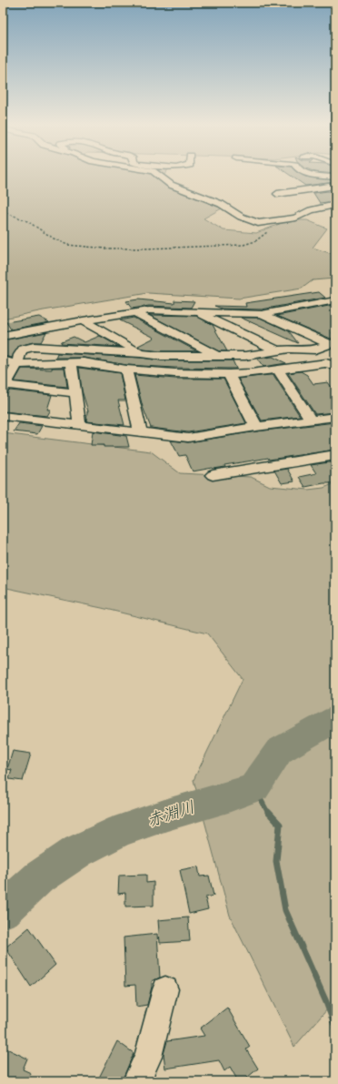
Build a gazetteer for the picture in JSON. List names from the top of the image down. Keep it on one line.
{"water":["赤淵川"]}
